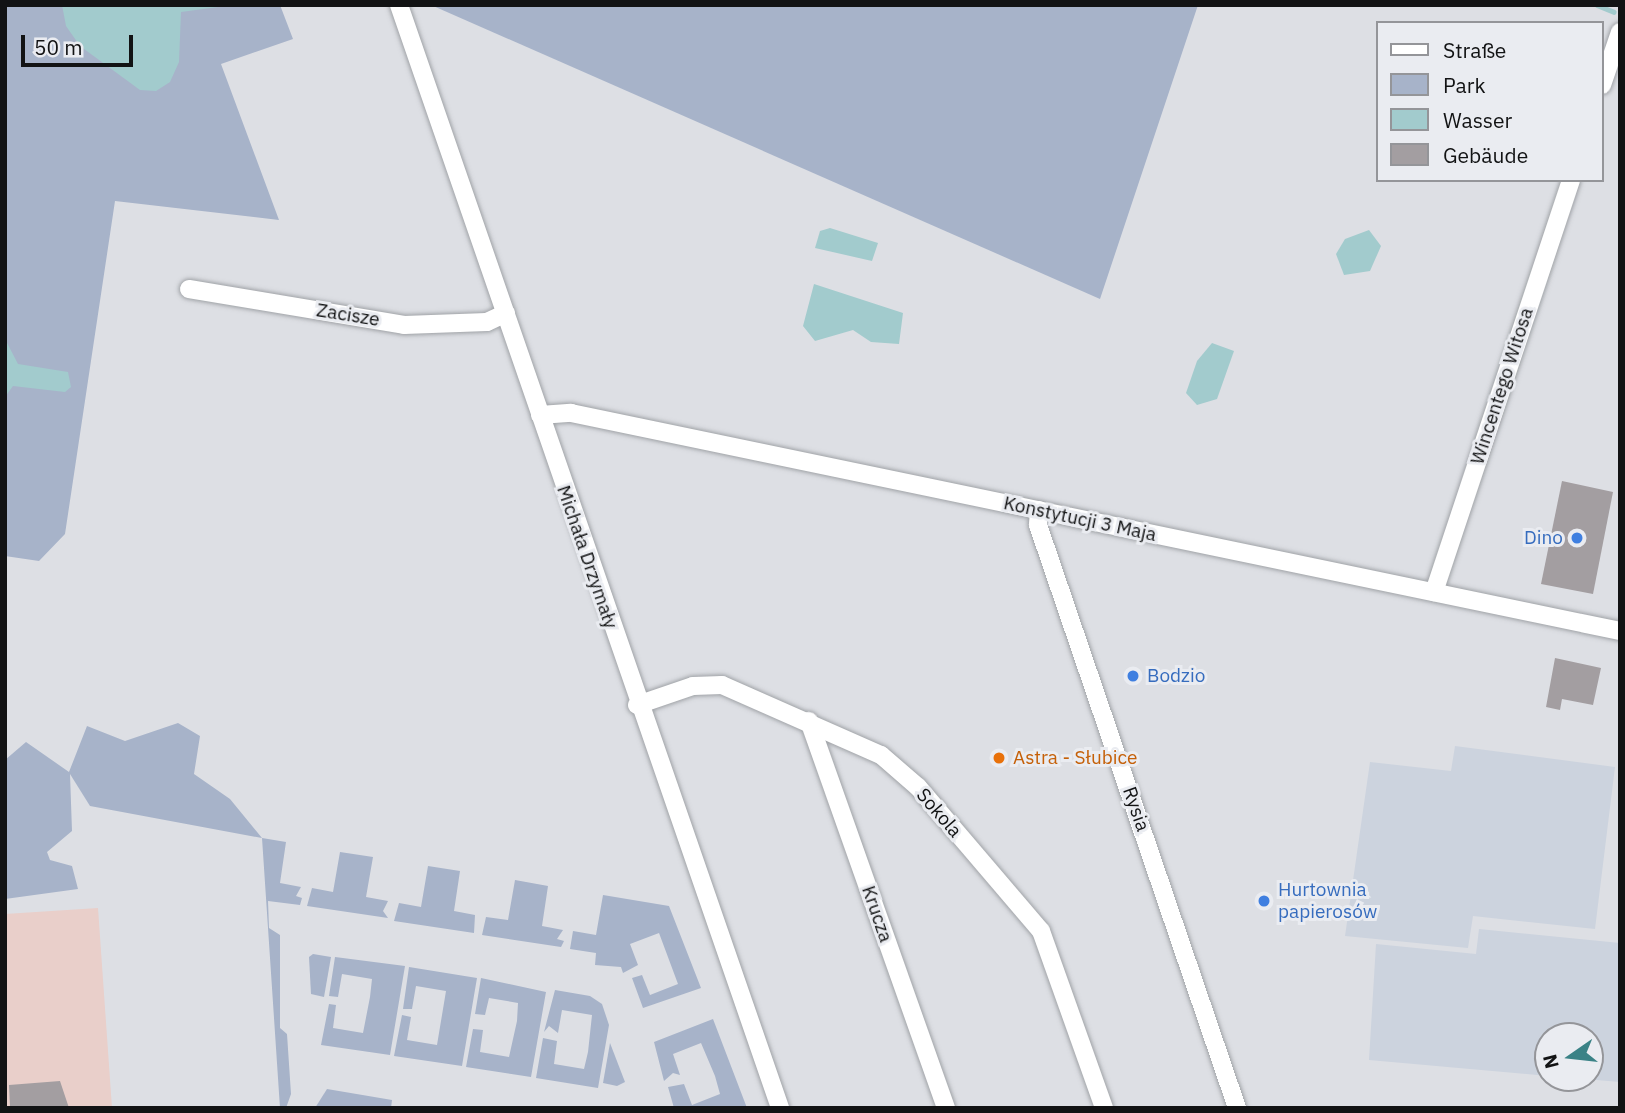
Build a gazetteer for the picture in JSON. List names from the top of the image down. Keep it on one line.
{"streets":{"street":["Zacisze","Wincentego Witosa","Konstytucji 3 Maja","Michała Drzymały","Rysia","Sokola","Krucza"]},"crossings":[["Zacisze","Michała Drzymały"],["Wincentego Witosa","Konstytucji 3 Maja"],["Konstytucji 3 Maja","Michała Drzymały"],["Konstytucji 3 Maja","Rysia"],["Michała Drzymały","Sokola"],["Sokola","Krucza"]],"places":["Dino","Bodzio","Astra - Słubice","Hurtownia papierosów"],"legend":["Straße","Park","Wasser","Gebäude"],"scale_bar":"50 m","north":"left"}
